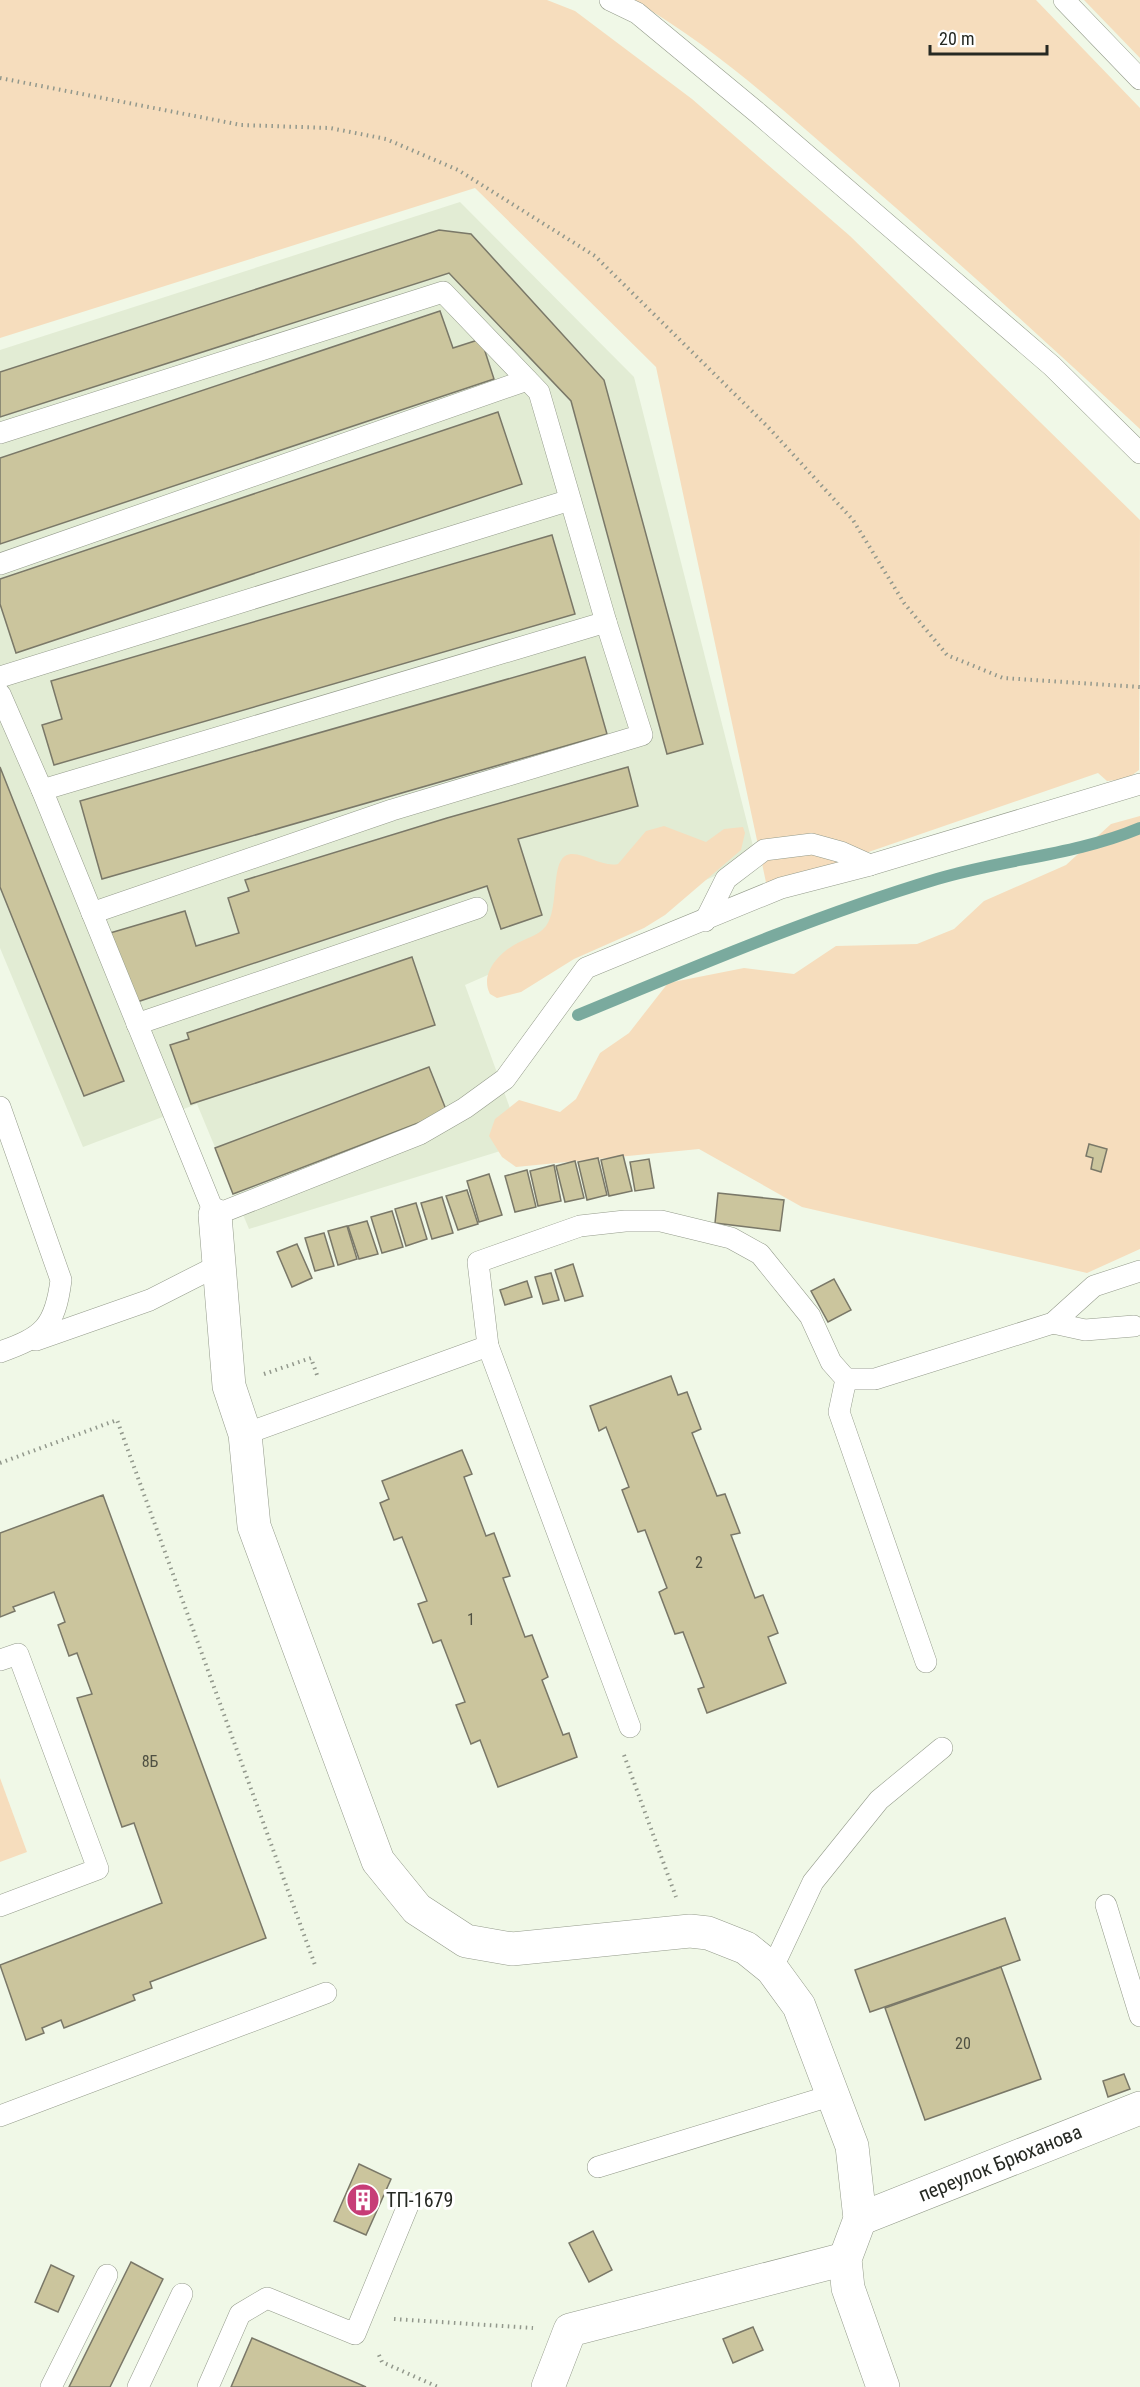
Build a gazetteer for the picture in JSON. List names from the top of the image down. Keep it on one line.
{"streets":{"street":["переулок Брюханова"]},"places":{"building":["ТП-1679"]},"house_numbers":["2","1","8Б","20"],"scale_bar":"20 m"}
